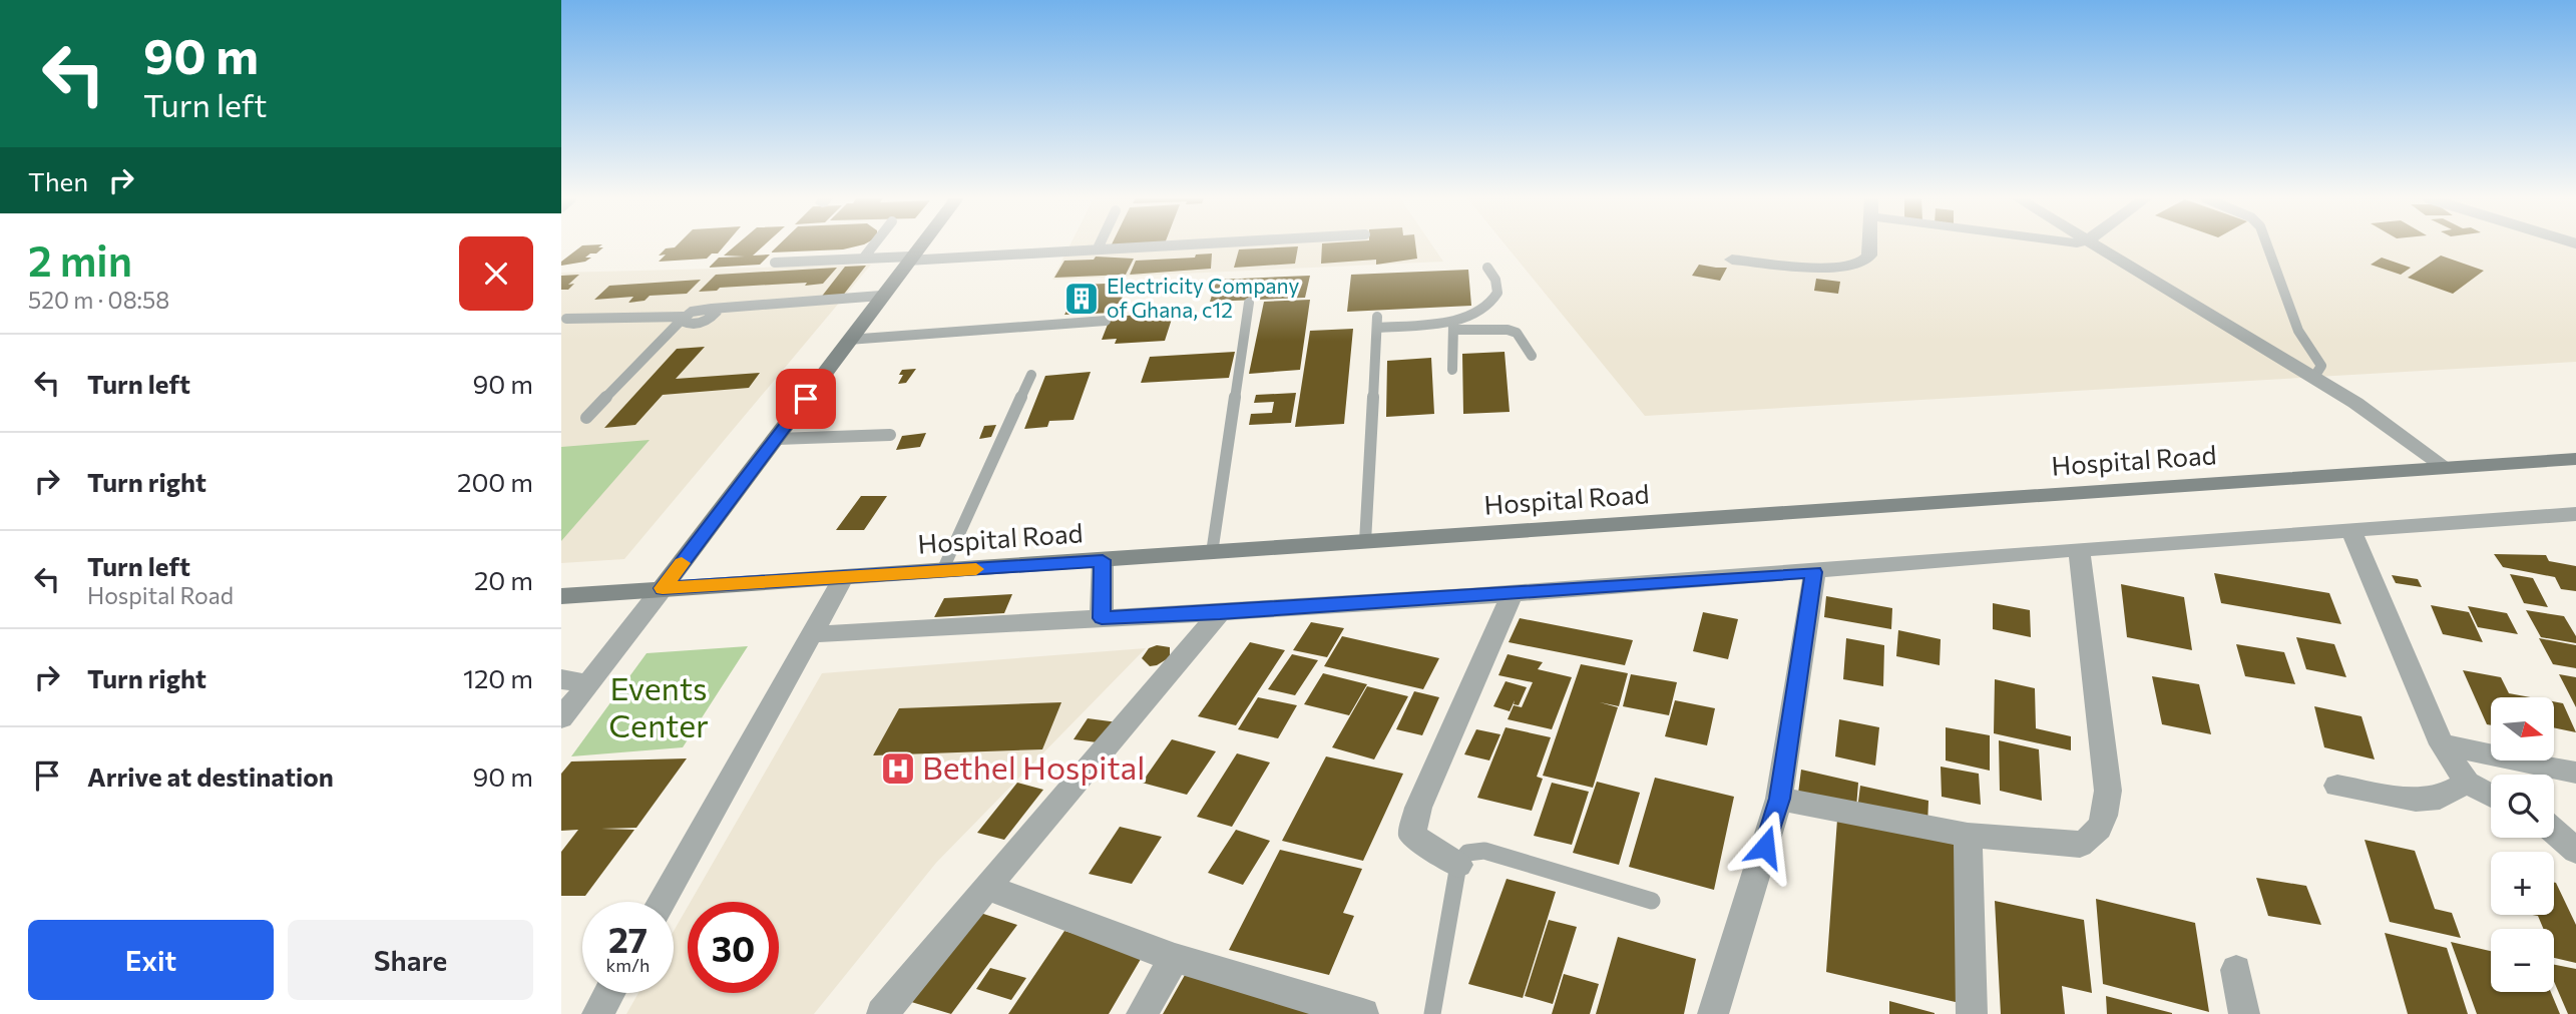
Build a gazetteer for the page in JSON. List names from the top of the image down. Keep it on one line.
{"streets":{"main road":["Hospital Road"]},"parks":["Events Center"],"places":{"building":["Electricity Company of Ghana, c12"],"hospital":["Bethel Hospital"]},"north":"right","page":{"turn":["90 m","Turn left"],"then":"Then","heading":["2 min","520 m · 08:58"],"list":[{"name":"Turn left","value":"90 m"},{"name":"Turn right","value":"200 m"},{"name":"Turn left","note":"Hospital Road","value":"20 m"},{"name":"Turn right","value":"120 m"},{"name":"Arrive at destination","value":"90 m"}],"map_buttons":["+","−"],"speed":"27 km/h","limit":"30","buttons":["Exit","Share"]}}
